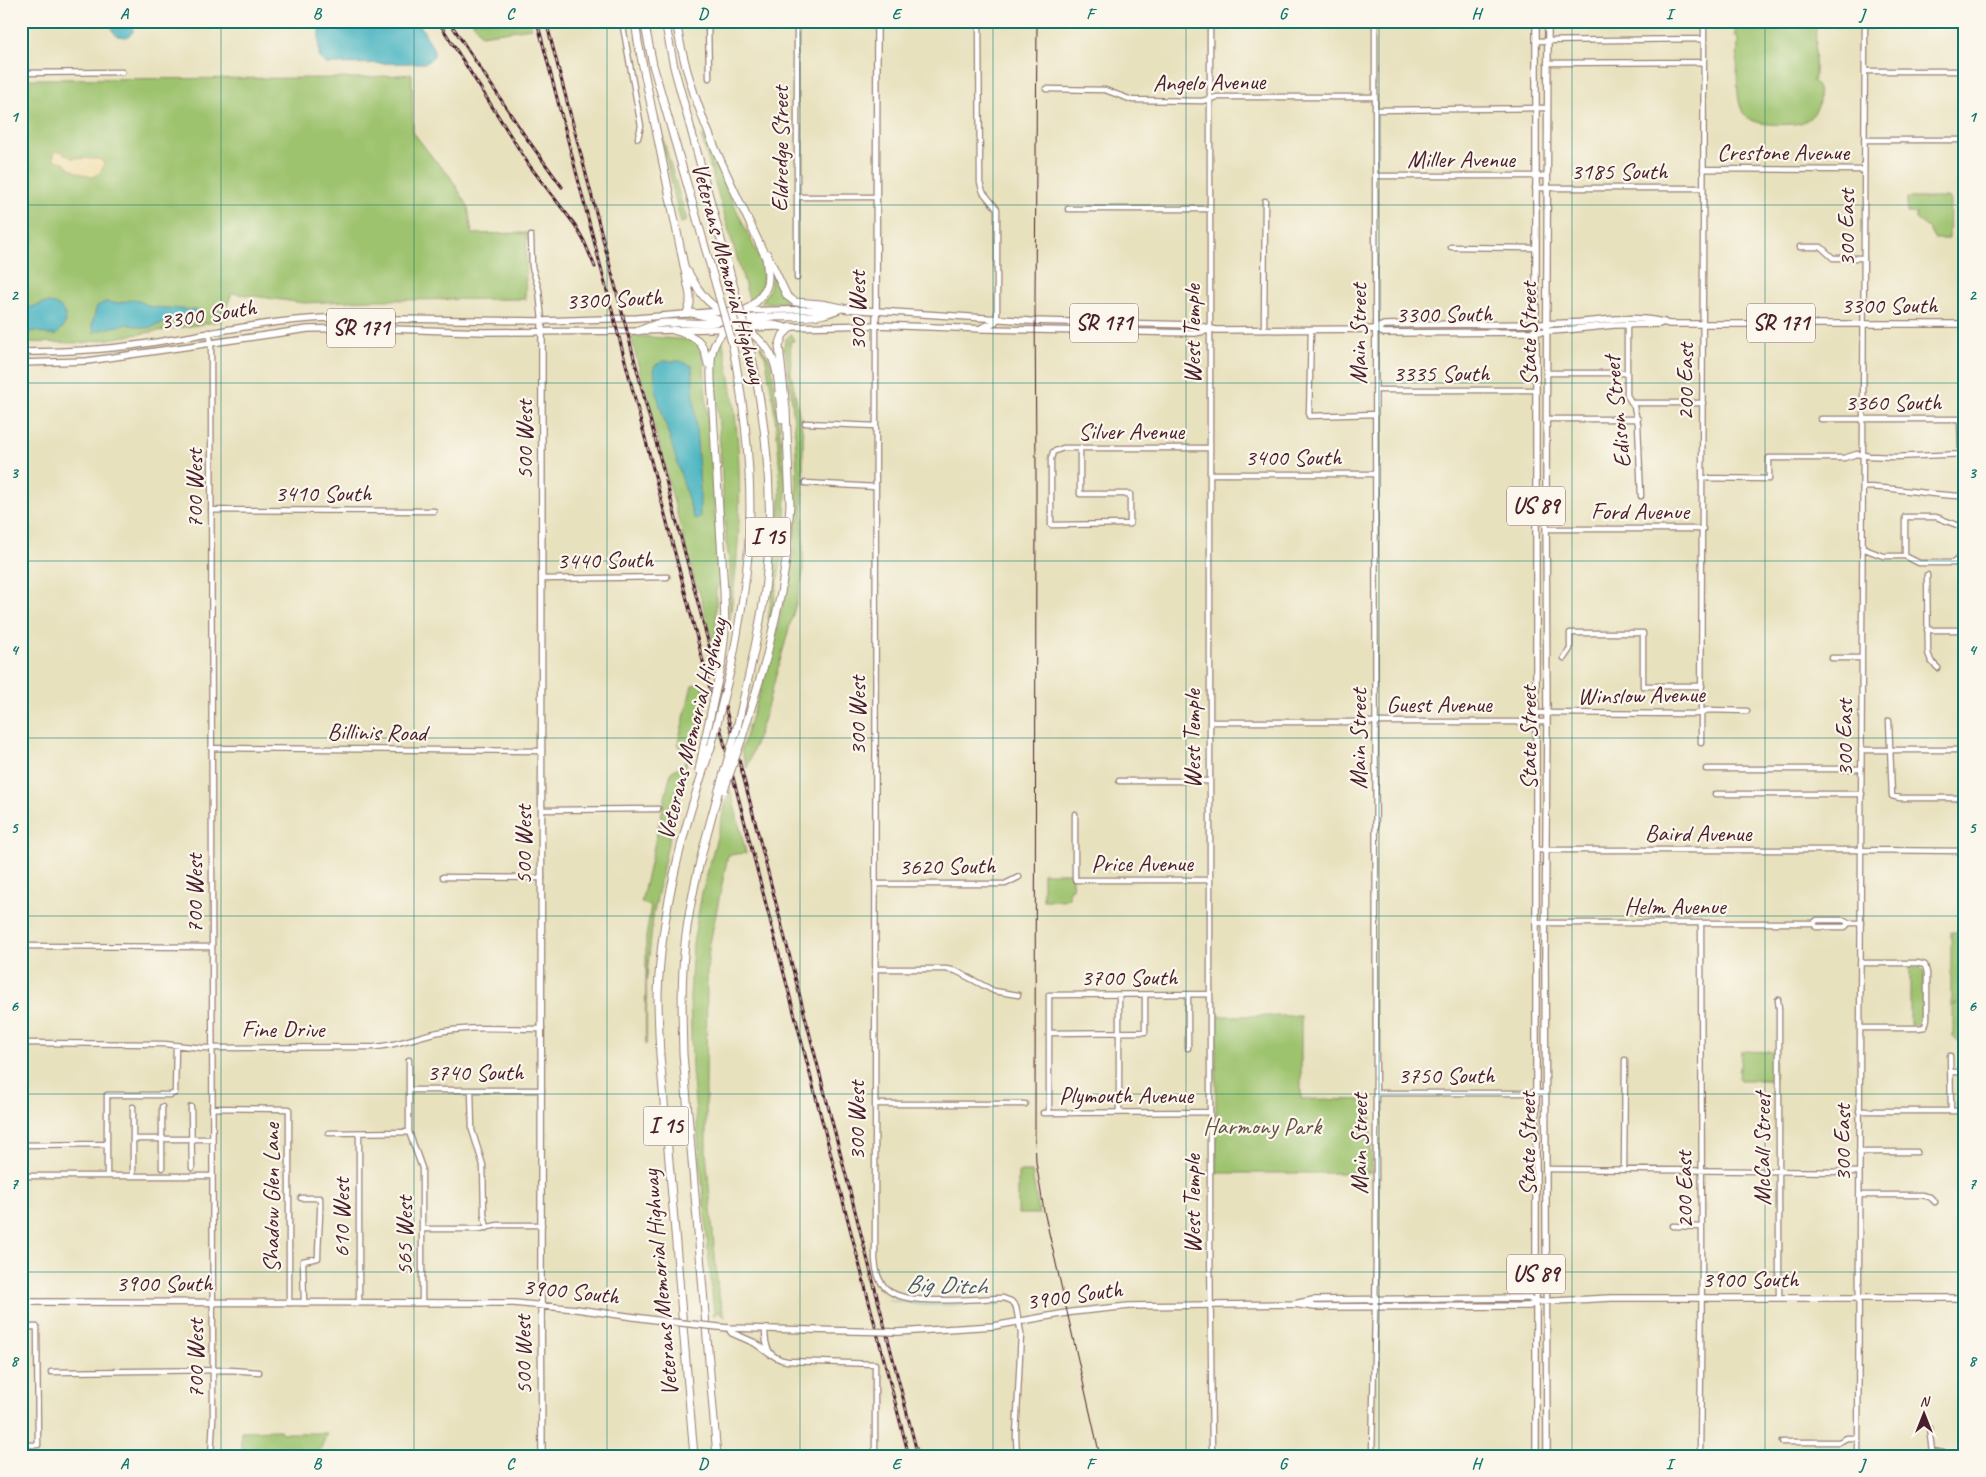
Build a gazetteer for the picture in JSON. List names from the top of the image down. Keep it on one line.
{"streets":{"highway":["Veterans Memorial Highway","I 15"],"main road":["3300 South","300 West","SR 171","State Street","500 West","US 89","3900 South"],"street":["Angelo Avenue","Eldredge Street","Crestone Avenue","Miller Avenue","3185 South","300 East","West Temple","Main Street","3335 South","200 East","3360 South","Edison Street","Silver Avenue","3400 South","700 West","3410 South","Ford Avenue","3440 South","Winslow Avenue","Guest Avenue","Billinis Road","Baird Avenue","Price Avenue","3620 South","Helm Avenue","3700 South","Fine Drive","3740 South","3750 South","Plymouth Avenue","McCall Street","Shadow Glen Lane","610 West","565 West"]},"crossings":[["Angelo Avenue","West Temple"],["Angelo Avenue","Main Street"],["Crestone Avenue","300 East"],["Crestone Avenue","200 East"],["Miller Avenue","Main Street"],["Miller Avenue","State Street"],["3185 South","State Street"],["3185 South","200 East"],["300 East","3300 South"],["300 East","3360 South"],["300 East","Baird Avenue"],["300 East","Helm Avenue"],["300 East","3900 South"],["3300 South","300 West"],["3300 South","West Temple"],["3300 South","Main Street"],["3300 South","State Street"],["3300 South","200 East"],["3300 South","Edison Street"],["3300 South","500 West"],["3300 South","700 West"],["300 West","3620 South"],["300 West","3900 South"],["West Temple","Silver Avenue"],["West Temple","3400 South"],["West Temple","Guest Avenue"],["West Temple","Price Avenue"],["West Temple","3700 South"],["West Temple","Plymouth Avenue"],["West Temple","3900 South"],["Main Street","3335 South"],["Main Street","3400 South"],["Main Street","Guest Avenue"],["Main Street","3750 South"],["Main Street","3900 South"],["State Street","3335 South"],["State Street","Ford Avenue"],["State Street","Winslow Avenue"],["State Street","Guest Avenue"],["State Street","Baird Avenue"],["State Street","Helm Avenue"],["State Street","3750 South"],["State Street","3900 South"],["200 East","Ford Avenue"],["200 East","Winslow Avenue"],["200 East","Helm Avenue"],["200 East","3900 South"],["500 West","3440 South"],["500 West","Billinis Road"],["500 West","Fine Drive"],["500 West","3740 South"],["500 West","3900 South"],["700 West","3410 South"],["700 West","Billinis Road"],["700 West","Fine Drive"],["700 West","Shadow Glen Lane"],["700 West","3900 South"],["3740 South","565 West"],["McCall Street","3900 South"],["Shadow Glen Lane","3900 South"],["610 West","3900 South"],["565 West","3900 South"]],"water":["Big Ditch"],"parks":["Harmony Park"],"north":"top","grid":{"columns":["A","B","C","D","E","F","G","H","I","J"],"rows":["1","2","3","4","5","6","7","8"]}}
